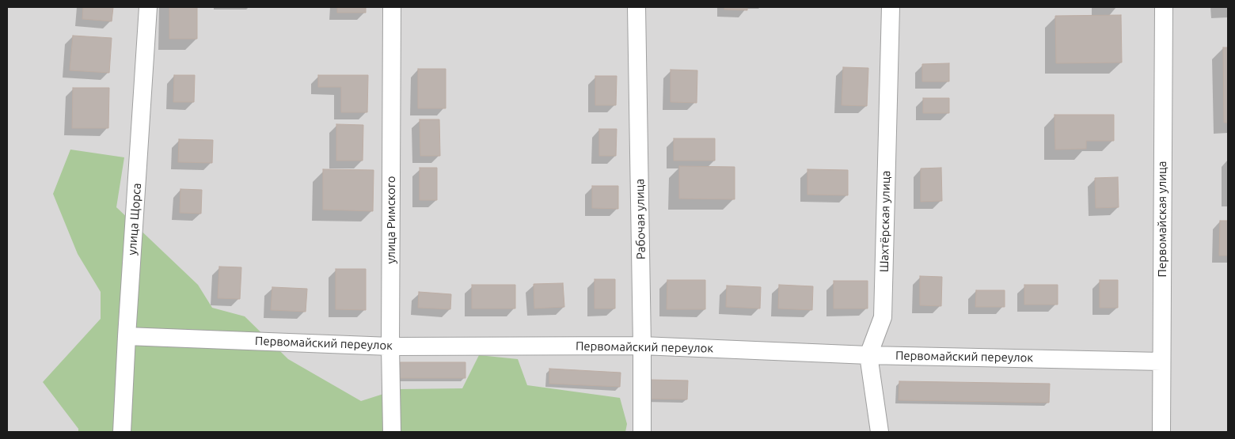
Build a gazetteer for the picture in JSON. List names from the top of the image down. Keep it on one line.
{"streets":{"street":["улица Щорса","Рабочая улица","Первомайская улица","улица Римского","Шахтёрская улица","Первомайский переулок"]},"crossings":[["улица Щорса","Первомайский переулок"],["Рабочая улица","Первомайский переулок"],["Первомайская улица","Первомайский переулок"],["улица Римского","Первомайский переулок"],["Шахтёрская улица","Первомайский переулок"]]}
